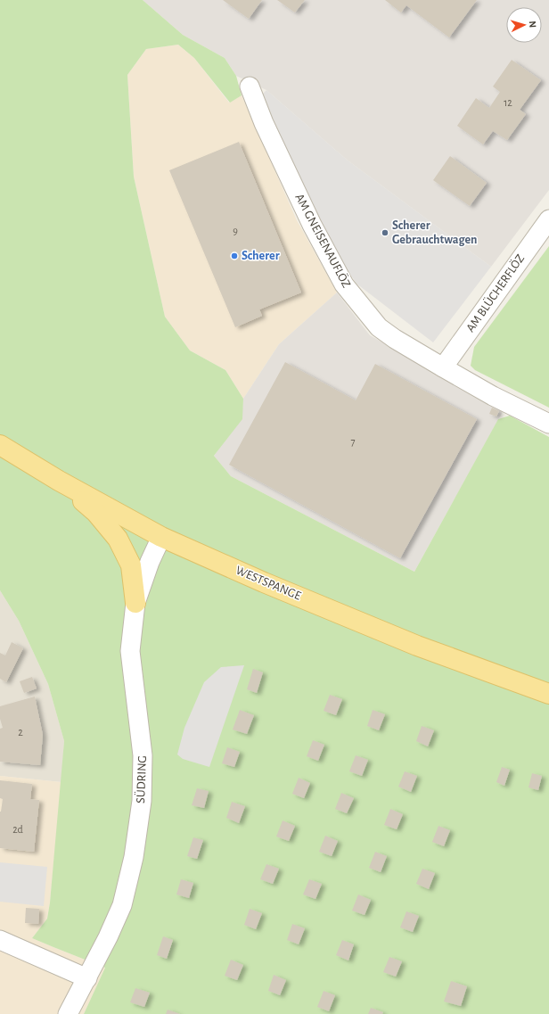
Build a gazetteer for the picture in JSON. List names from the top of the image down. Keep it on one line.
{"streets":{"main road":["WESTSPANGE"],"street":["AM GNEISENAUFLÖZ","AM BLÜCHERFLÖZ","SÜDRING"]},"crossings":[["AM GNEISENAUFLÖZ","AM BLÜCHERFLÖZ"],["WESTSPANGE","SÜDRING"]],"places":["Scherer Gebrauchtwagen","Scherer"],"house_numbers":["12","9","7","2","2d"],"north":"right"}
